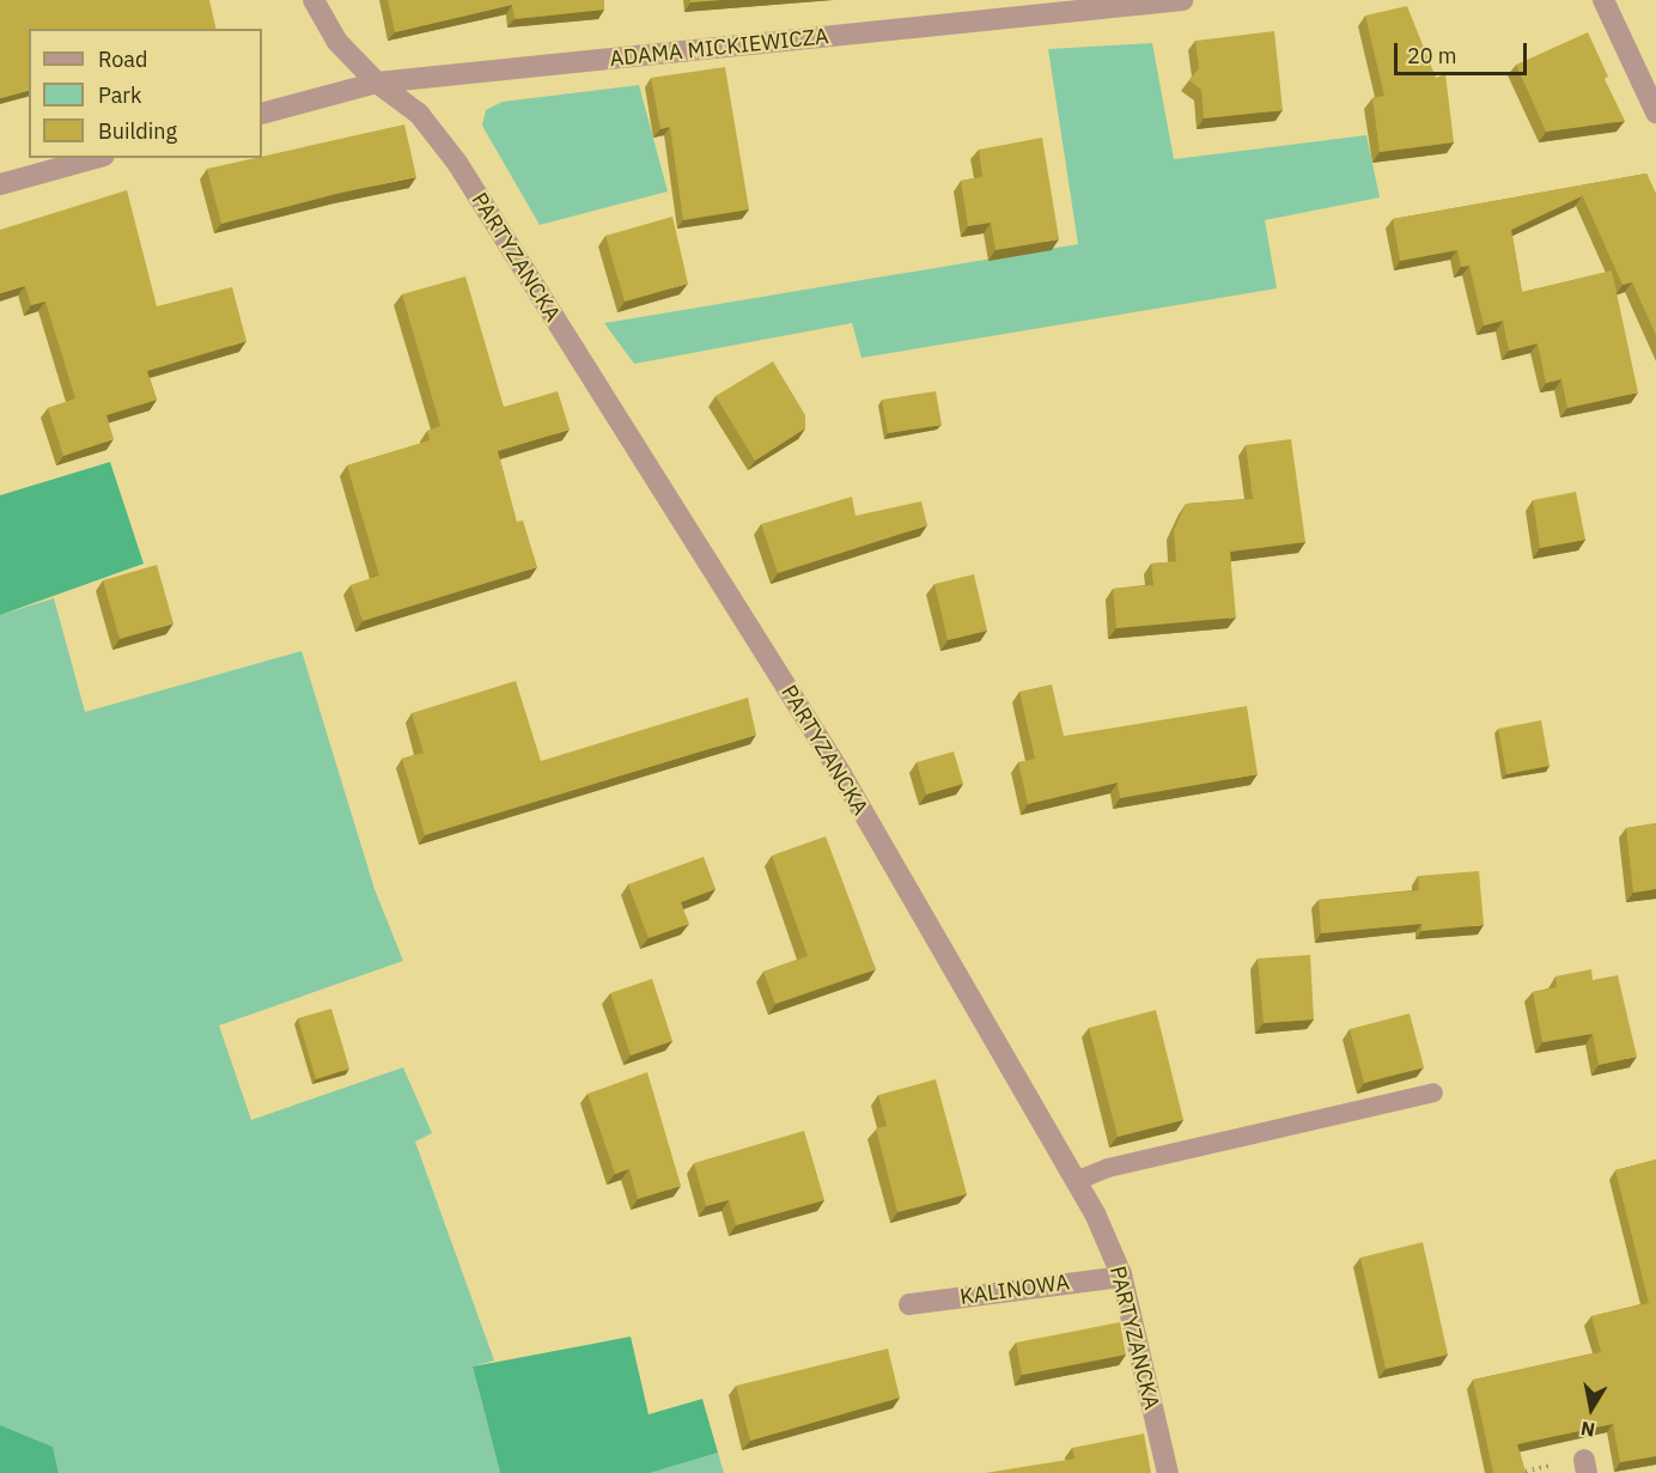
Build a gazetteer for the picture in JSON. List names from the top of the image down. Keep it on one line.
{"streets":{"street":["ADAMA MICKIEWICZA","PARTYZANCKA","KALINOWA"]},"crossings":[["ADAMA MICKIEWICZA","PARTYZANCKA"],["PARTYZANCKA","KALINOWA"]],"legend":["Road","Park","Building"],"scale_bar":"20 m","north":"bottom"}
